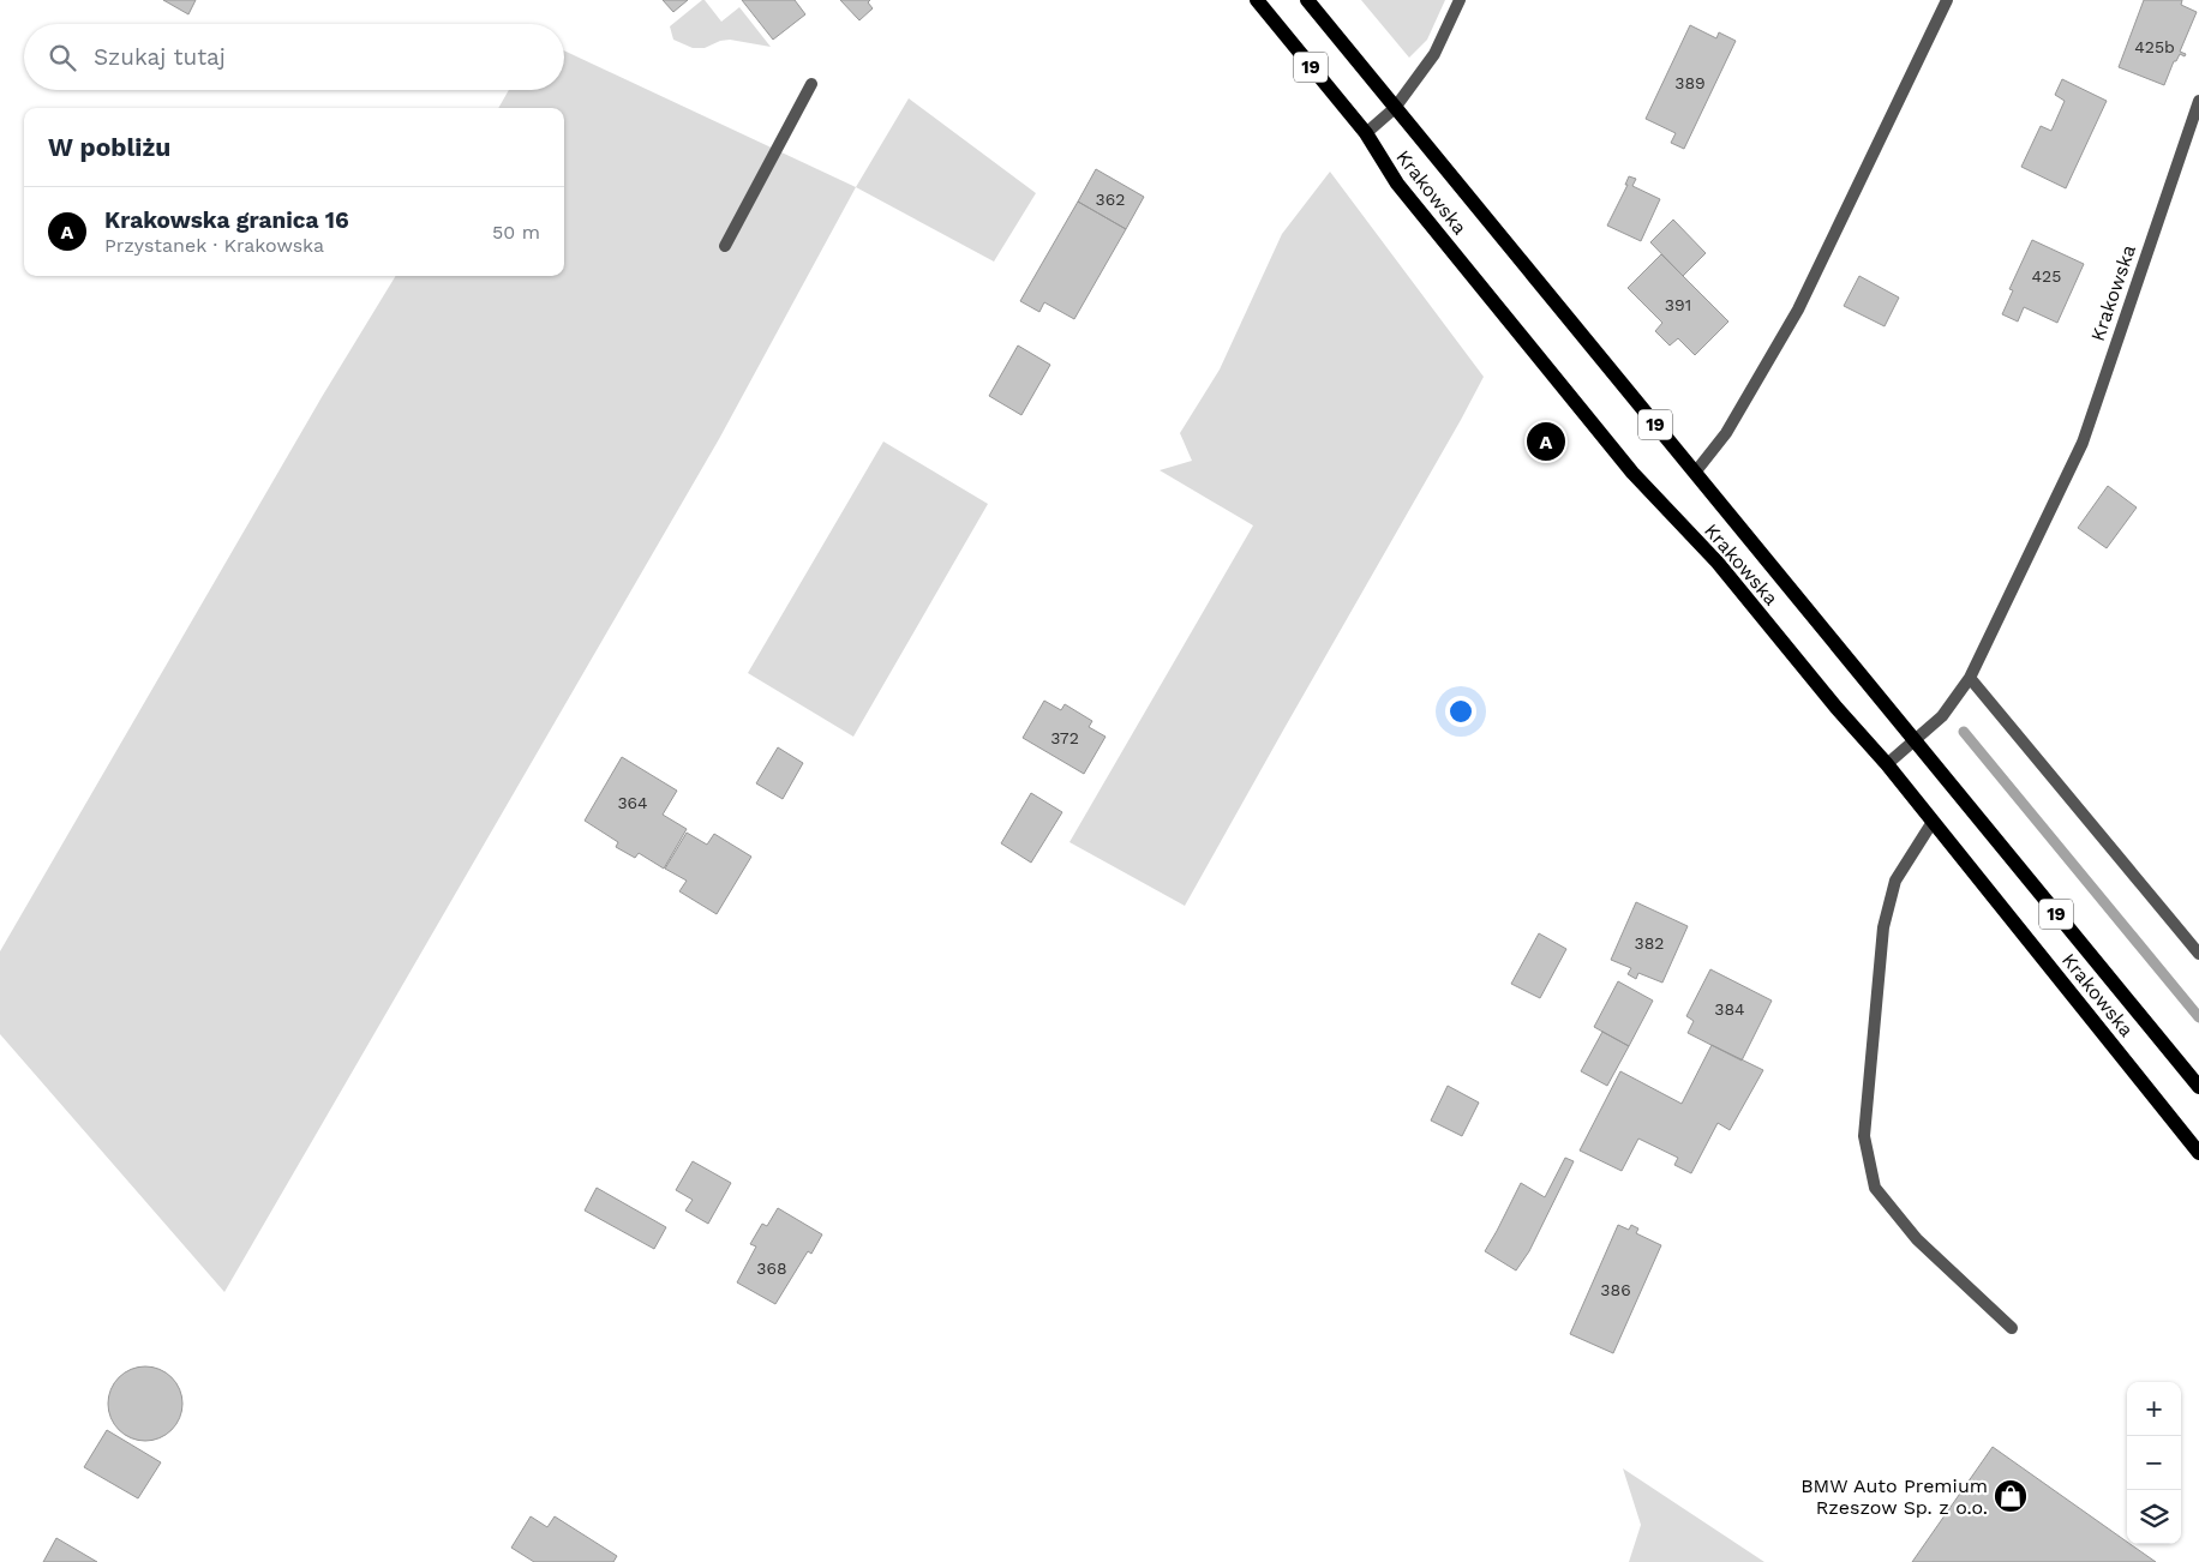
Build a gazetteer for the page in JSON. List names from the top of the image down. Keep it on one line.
{"streets":{"main road":["19","Krakowska"]},"places":{"shop":["BMW Auto Premium Rzeszow Sp. z o.o."]},"house_numbers":["425b","389","362","425","391","372","364","382","384","368","386"],"page":{"search":"Szukaj tutaj","heading":"W pobliżu","list":[{"mark":"A","name":"Krakowska granica 16","note":"Przystanek · Krakowska","value":"50 m"}],"pins":"A","map_buttons":["+","−"]}}
